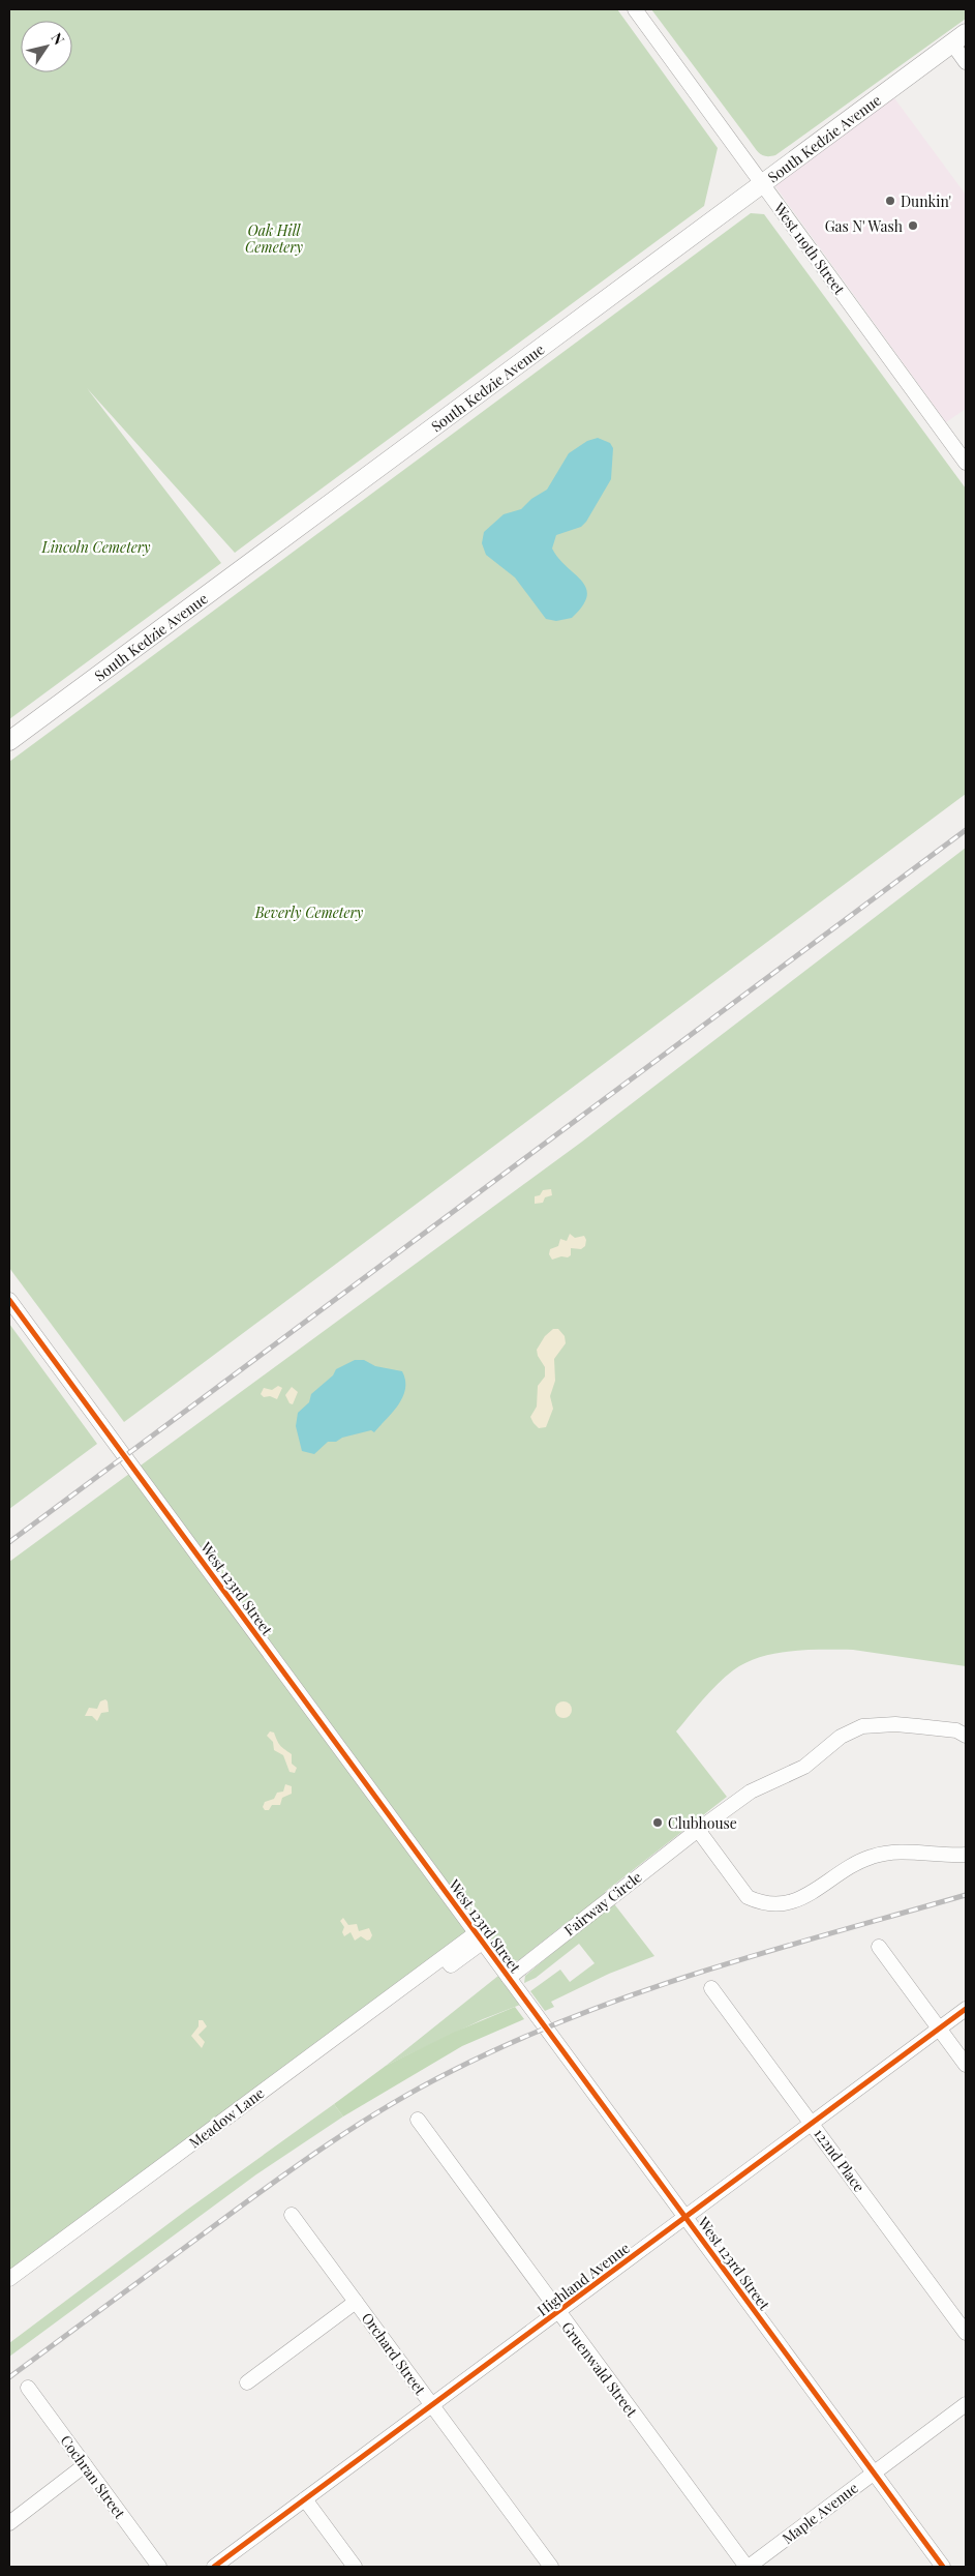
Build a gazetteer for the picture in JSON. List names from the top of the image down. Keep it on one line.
{"streets":{"main road":["South Kedzie Avenue"],"street":["West 119th Street","West 123rd Street","Fairway Circle","Meadow Lane","122nd Place","Highland Avenue","Orchard Street","Gruenwald Street","Cochran Street","Maple Avenue"]},"crossings":[["South Kedzie Avenue","West 119th Street"],["West 123rd Street","Fairway Circle"],["West 123rd Street","Meadow Lane"],["West 123rd Street","Highland Avenue"],["West 123rd Street","Maple Avenue"],["122nd Place","Highland Avenue"],["Highland Avenue","Orchard Street"],["Highland Avenue","Gruenwald Street"],["Gruenwald Street","Maple Avenue"]],"parks":["Oak Hill Cemetery","Lincoln Cemetery","Beverly Cemetery"],"places":["Dunkin'","Gas N' Wash","Clubhouse"],"north":"top right"}
